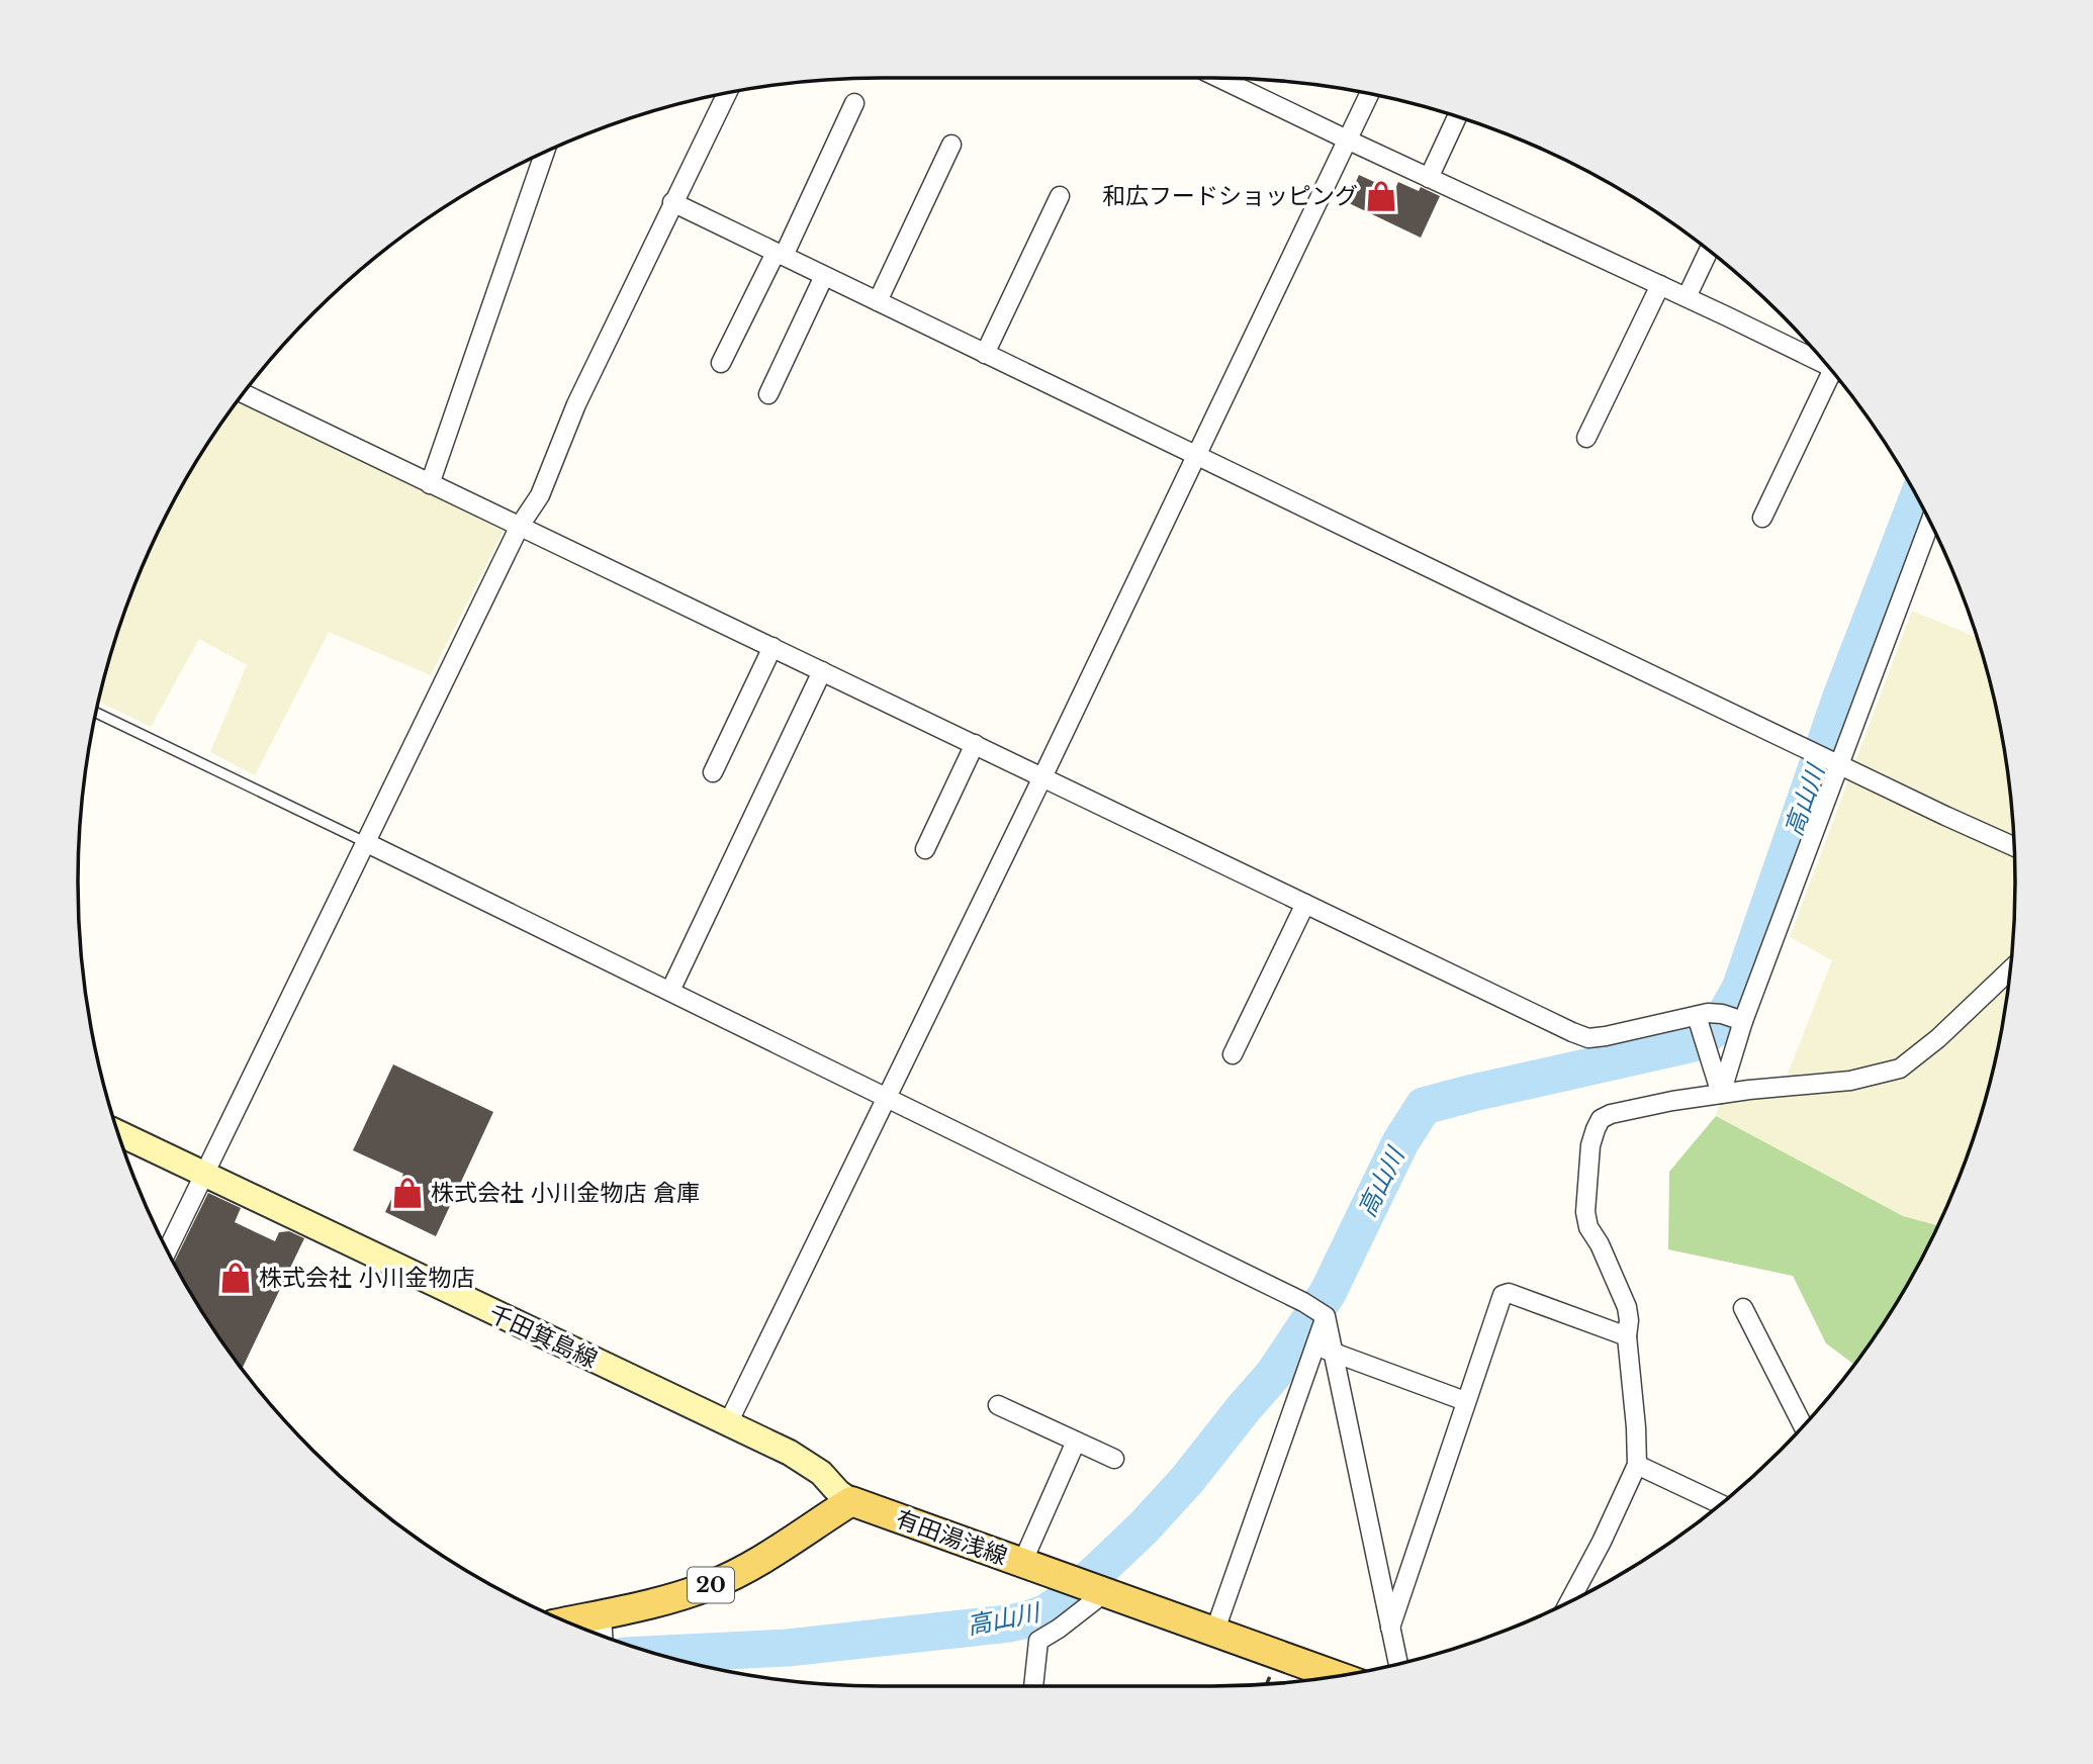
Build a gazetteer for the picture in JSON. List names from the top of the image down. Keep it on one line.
{"streets":{"main road":["千田箕島線","有田湯浅線","20"]},"crossings":[["千田箕島線","有田湯浅線"],["千田箕島線","20"],["有田湯浅線","20"]],"water":["高山川"],"places":{"shop":["和広フードショッピング","株式会社 小川金物店 倉庫","株式会社 小川金物店"]}}
